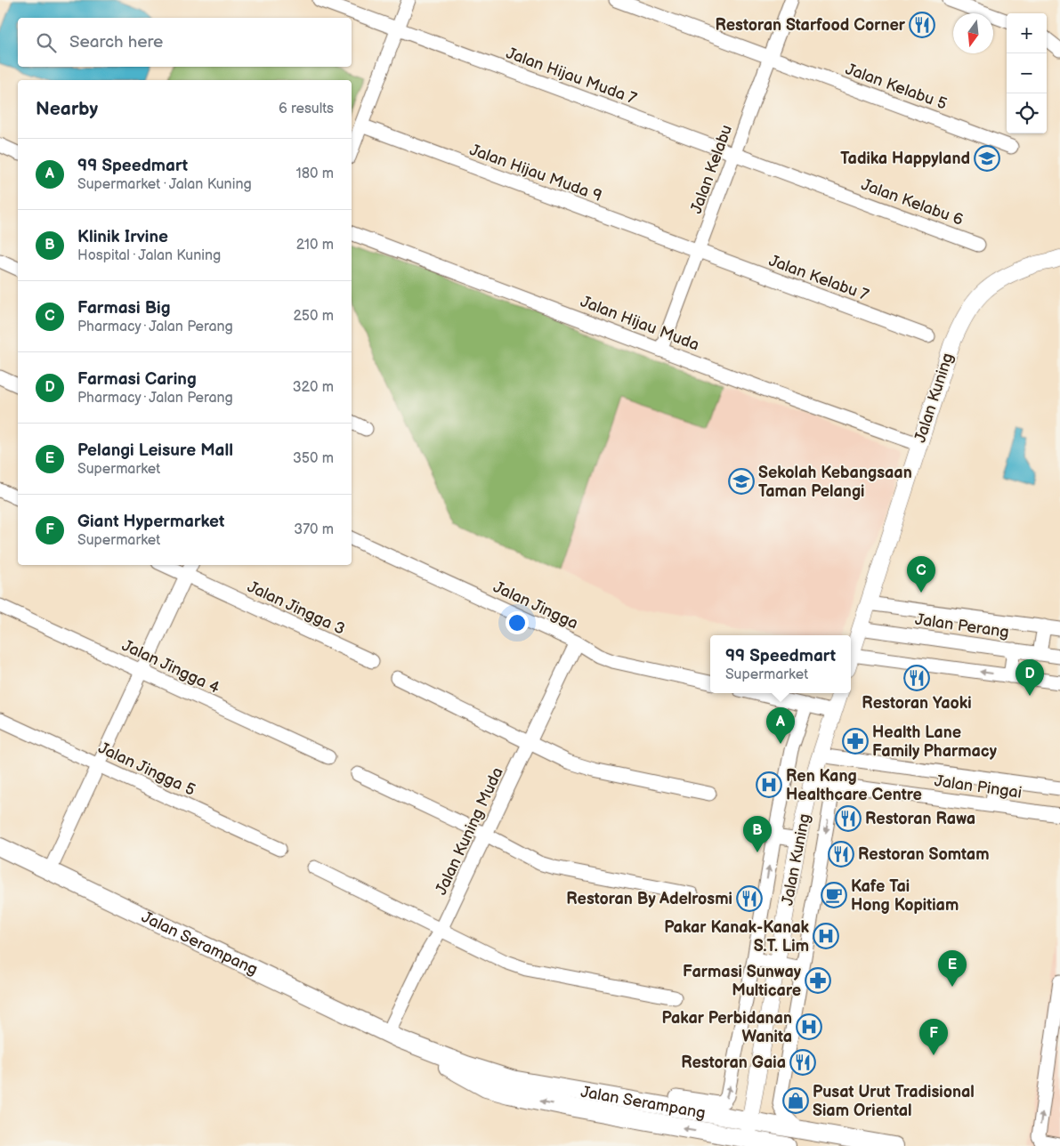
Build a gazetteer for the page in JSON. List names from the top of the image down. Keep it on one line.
{"streets":{"main road":["Jalan Serampang"],"street":["Jalan Hijau Muda 7","Jalan Kelabu 5","Jalan Kelabu","Jalan Hijau Muda 9","Jalan Kelabu 6","Jalan Kelabu 7","Jalan Hijau Muda","Jalan Kuning","Jalan Jingga","Jalan Jingga 3","Jalan Perang","Jalan Jingga 4","Jalan Jingga 5","Jalan Pingai","Jalan Kuning Muda"]},"crossings":[["Jalan Hijau Muda 7","Jalan Kelabu"],["Jalan Hijau Muda 7","Jalan Kelabu 6"],["Jalan Kelabu 5","Jalan Kelabu"],["Jalan Kelabu","Jalan Hijau Muda 9"],["Jalan Kelabu","Jalan Kelabu 6"],["Jalan Kelabu","Jalan Kelabu 7"],["Jalan Kelabu","Jalan Hijau Muda"],["Jalan Hijau Muda 9","Jalan Kelabu 7"],["Jalan Hijau Muda","Jalan Kuning"],["Jalan Kuning","Jalan Perang"],["Jalan Kuning","Jalan Pingai"],["Jalan Kuning","Jalan Serampang"],["Jalan Jingga","Jalan Kuning Muda"],["Jalan Kuning Muda","Jalan Serampang"]],"places":{"restaurant":["Restoran Starfood Corner","Restoran Yaoki","Restoran Rawa","Restoran Somtam","Restoran By Adelrosmi","Restoran Gaia"],"school or university":["Tadika Happyland","Sekolah Kebangsaan Taman Pelangi"],"pharmacy":["Health Lane Family Pharmacy","Farmasi Sunway Multicare"],"hospital":["Ren Kang Healthcare Centre","Pakar Kanak-Kanak S.T. Lim","Pakar Perbidanan Wanita"],"cafe":["Kafe Tai Hong Kopitiam"],"shop":["Pusat Urut Tradisional Siam Oriental"]},"north":"bottom","page":{"map_buttons":["+","−"],"search":"Search here","heading":["Nearby","6 results"],"list":[{"mark":"A","name":"99 Speedmart","note":"Supermarket · Jalan Kuning","value":"180 m"},{"mark":"B","name":"Klinik Irvine","note":"Hospital · Jalan Kuning","value":"210 m"},{"mark":"C","name":"Farmasi Big","note":"Pharmacy · Jalan Perang","value":"250 m"},{"mark":"D","name":"Farmasi Caring","note":"Pharmacy · Jalan Perang","value":"320 m"},{"mark":"E","name":"Pelangi Leisure Mall","note":"Supermarket","value":"350 m"},{"mark":"F","name":"Giant Hypermarket","note":"Supermarket","value":"370 m"}],"pins":["C","D","A","B","E","F"],"popup":["99 Speedmart","Supermarket"]}}
